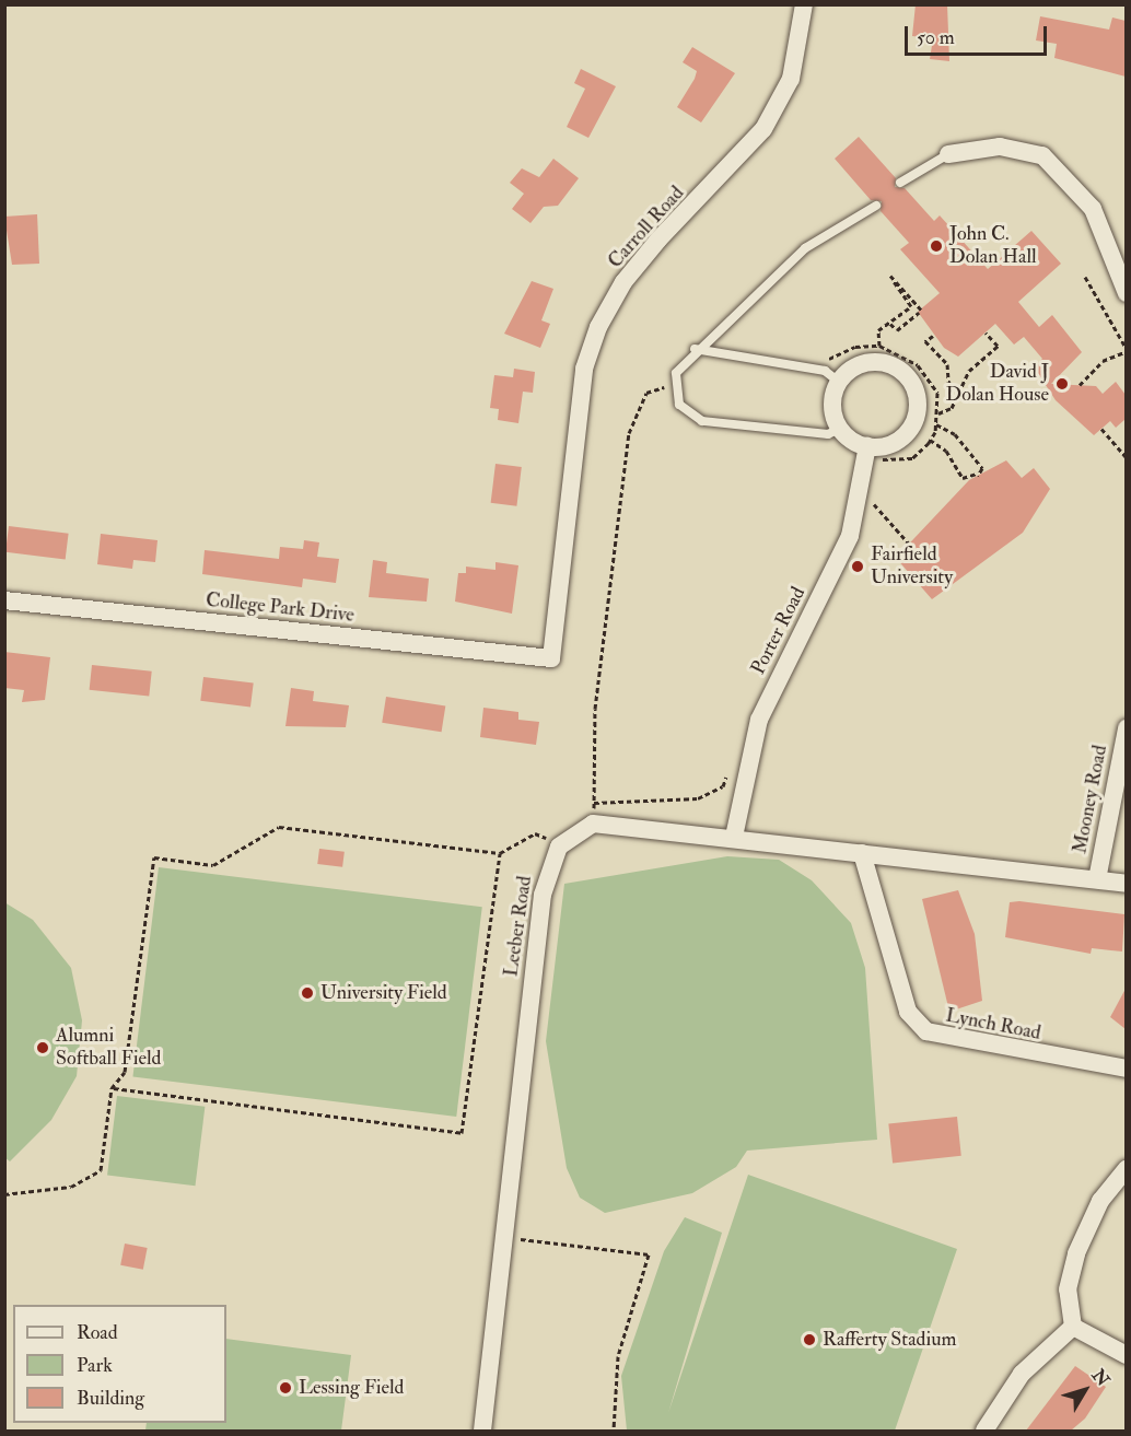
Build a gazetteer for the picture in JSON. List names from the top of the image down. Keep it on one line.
{"streets":{"street":["Carroll Road","College Park Drive","Porter Road","Mooney Road","Leeber Road","Lynch Road"]},"crossings":[["Carroll Road","College Park Drive"]],"places":["John C. Dolan Hall","David J Dolan House","Fairfield University","University Field","Alumni Softball Field","Rafferty Stadium","Lessing Field"],"legend":["Road","Park","Building"],"scale_bar":"50 m","north":"top right"}
